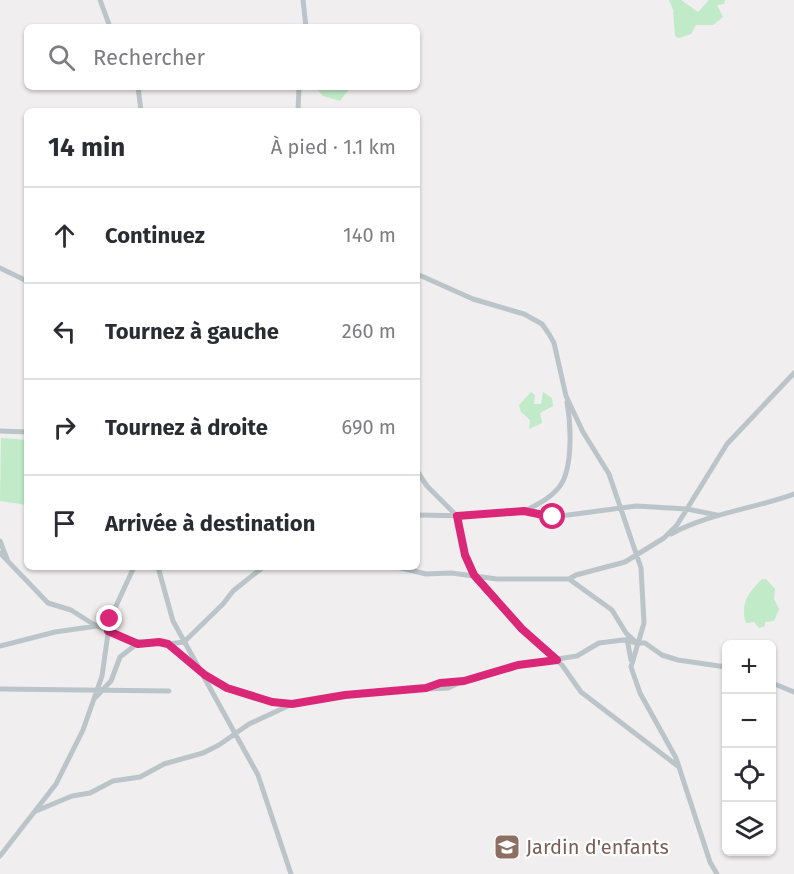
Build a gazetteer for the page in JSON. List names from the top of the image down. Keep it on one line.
{"places":{"school or university":["Jardin d'enfants"]},"page":{"search":"Rechercher","heading":["14 min","À pied · 1.1 km"],"list":[["Continuez","140 m"],["Tournez à gauche","260 m"],["Tournez à droite","690 m"],"Arrivée à destination"],"map_buttons":["+","−"]}}
